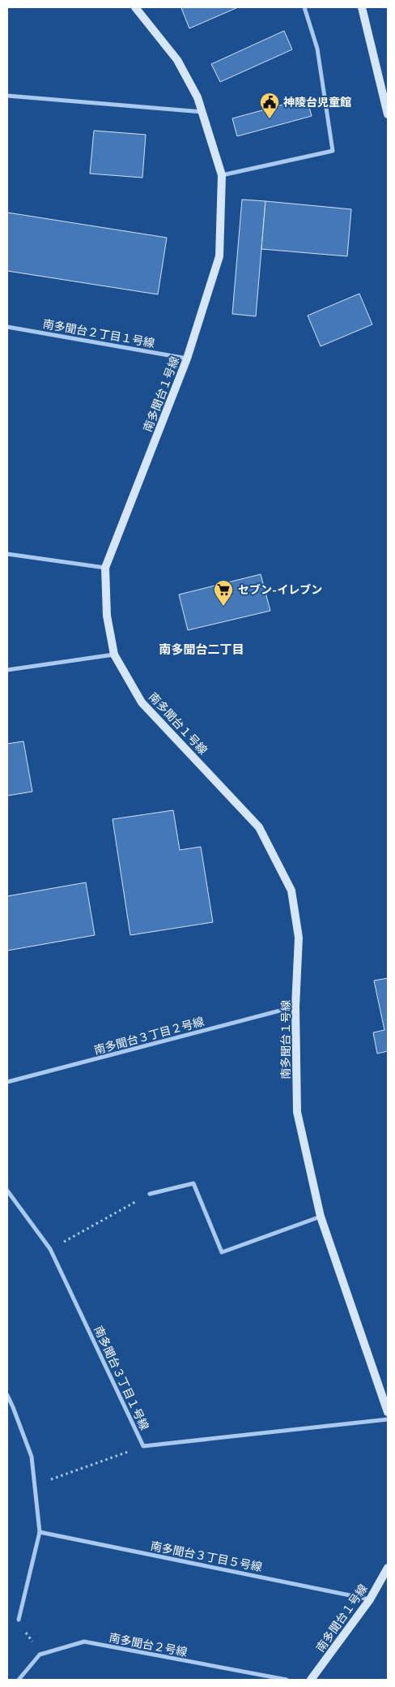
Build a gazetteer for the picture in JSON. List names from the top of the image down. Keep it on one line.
{"streets":{"street":["南多聞台２丁目１号線","南多聞台１号線","南多聞台３丁目２号線","南多聞台３丁目１号線","南多聞台３丁目５号線","南多聞台２号線"]},"crossings":[["南多聞台２丁目１号線","南多聞台１号線"],["南多聞台１号線","南多聞台３丁目２号線"],["南多聞台１号線","南多聞台３丁目５号線"]],"districts":["南多聞台二丁目"],"places":{"public building":["神陵台児童館"],"supermarket":["セブン-イレブン"]}}
